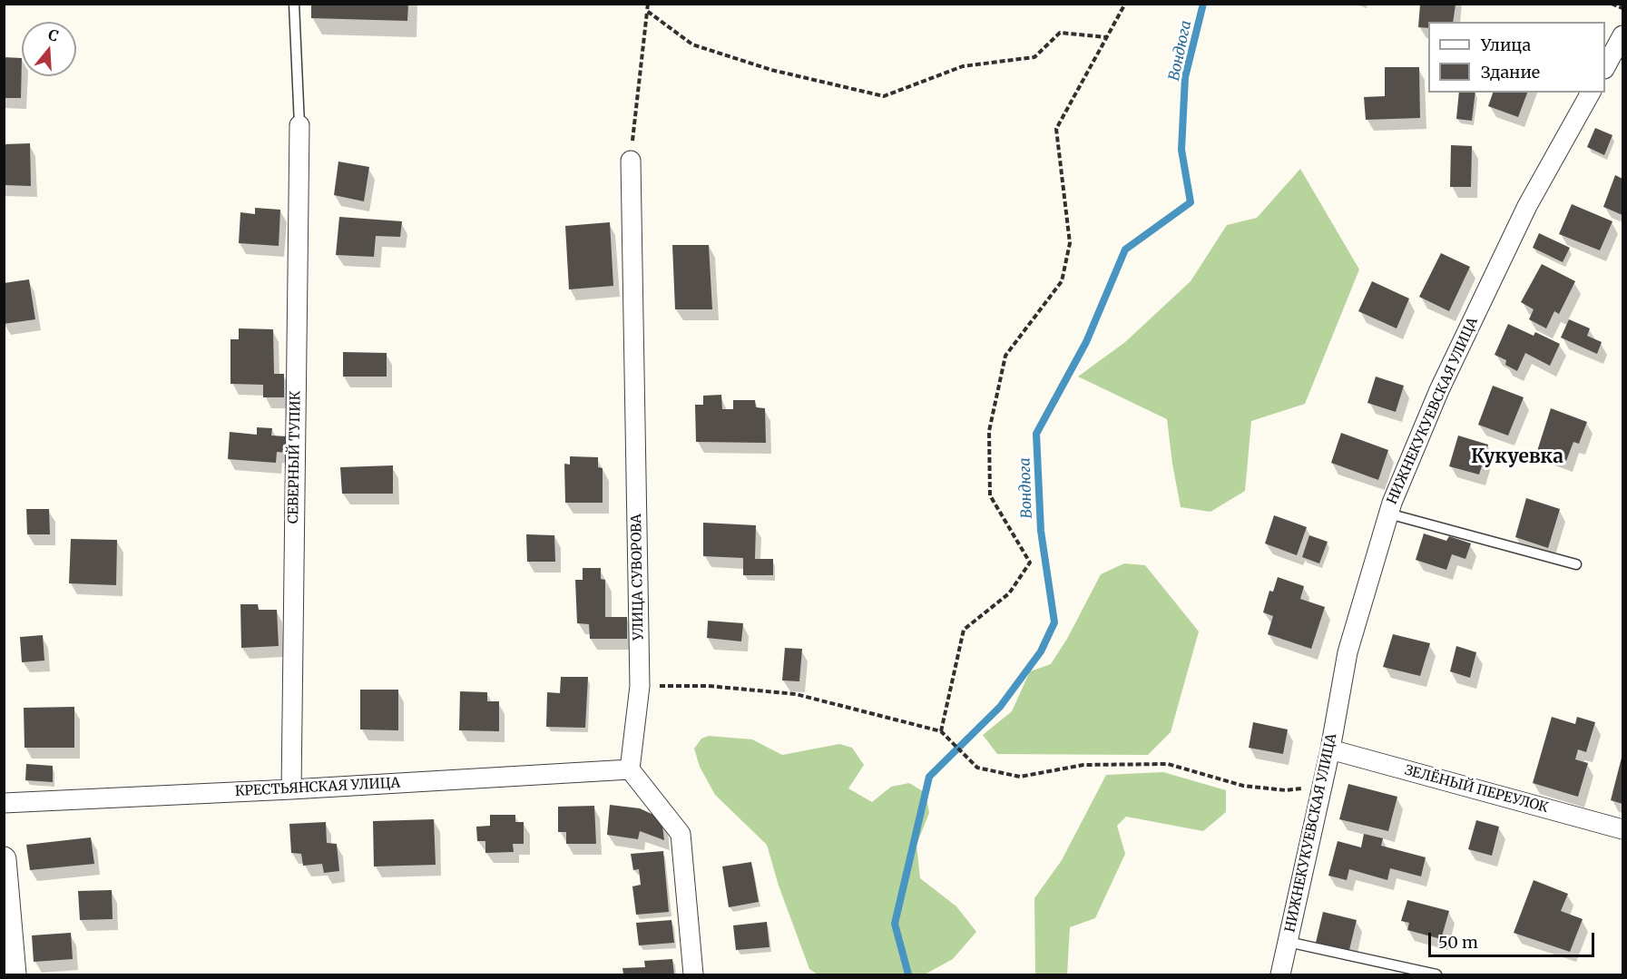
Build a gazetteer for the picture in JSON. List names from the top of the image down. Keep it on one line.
{"streets":{"street":["НИЖНЕКУКУЕВСКАЯ УЛИЦА","СЕВЕРНЫЙ ТУПИК","УЛИЦА СУВОРОВА","КРЕСТЬЯНСКАЯ УЛИЦА","ЗЕЛЁНЫЙ ПЕРЕУЛОК"]},"crossings":[["НИЖНЕКУКУЕВСКАЯ УЛИЦА","ЗЕЛЁНЫЙ ПЕРЕУЛОК"],["СЕВЕРНЫЙ ТУПИК","КРЕСТЬЯНСКАЯ УЛИЦА"],["УЛИЦА СУВОРОВА","КРЕСТЬЯНСКАЯ УЛИЦА"]],"districts":["Кукуевка"],"water":["Вондюга"],"legend":["Улица","Здание"],"scale_bar":"50 m","north":"top"}
